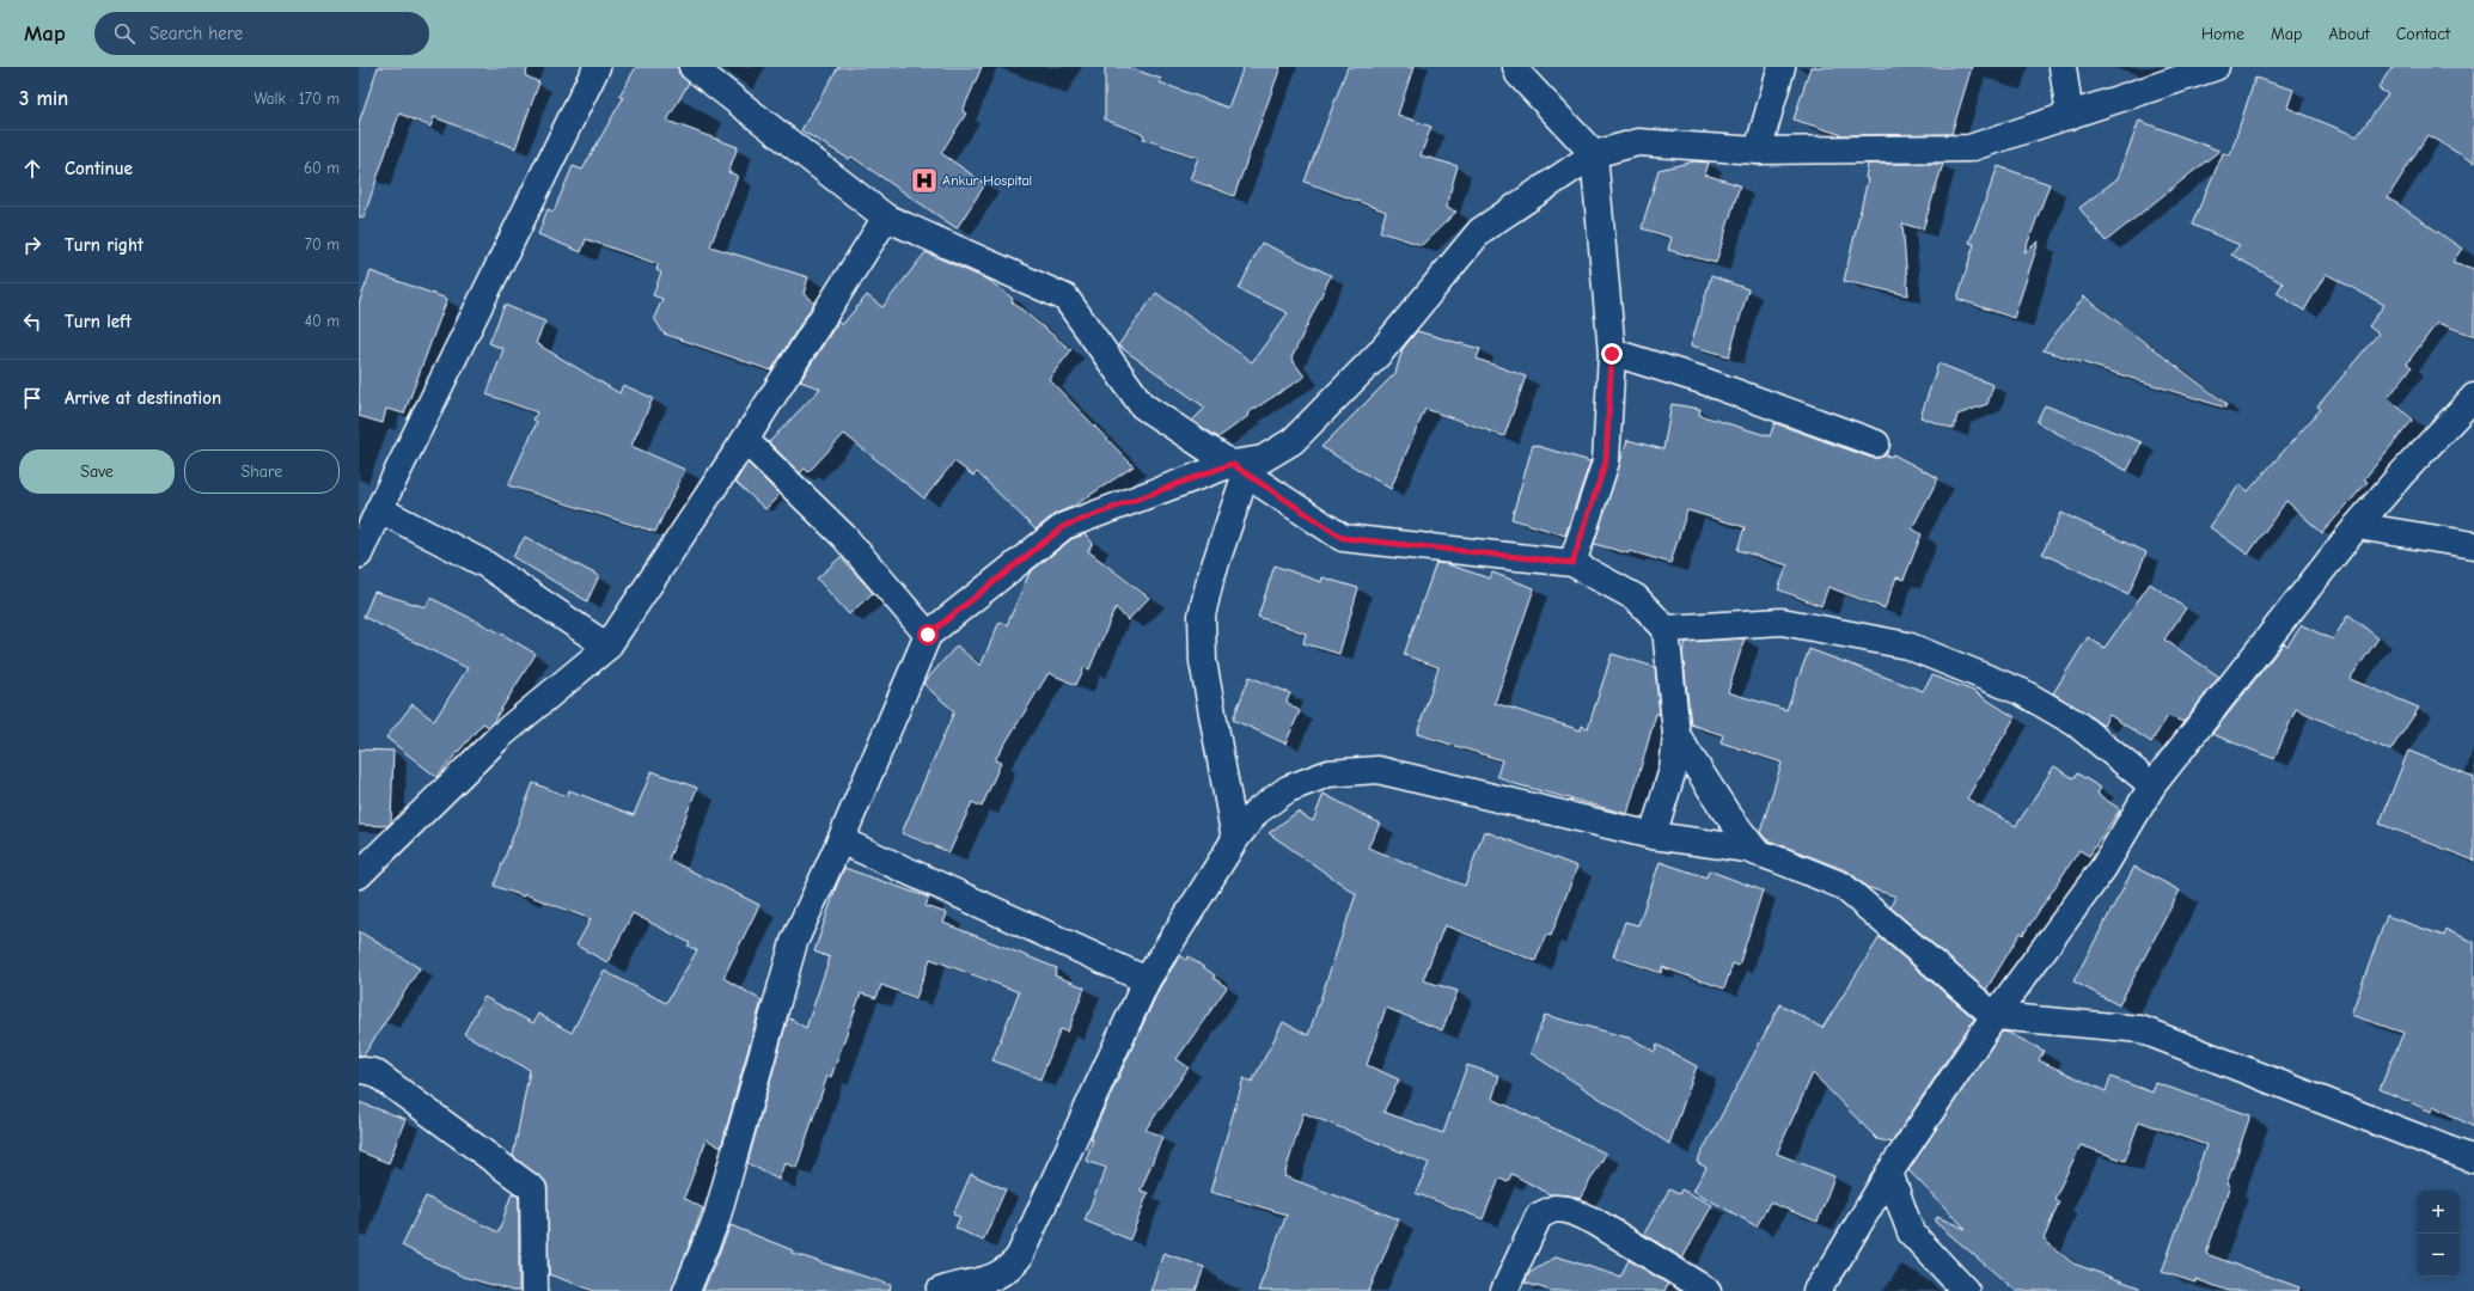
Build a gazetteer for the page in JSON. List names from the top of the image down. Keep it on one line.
{"places":{"hospital":["Ankur Hospital"]},"page":{"header":"Map","search":"Search here","nav":["Home","Map","About","Contact"],"heading":["3 min","Walk · 170 m"],"list":[["Continue","60 m"],["Turn right","70 m"],["Turn left","40 m"],"Arrive at destination"],"buttons":["Save","Share"],"map_buttons":["+","−"]}}
